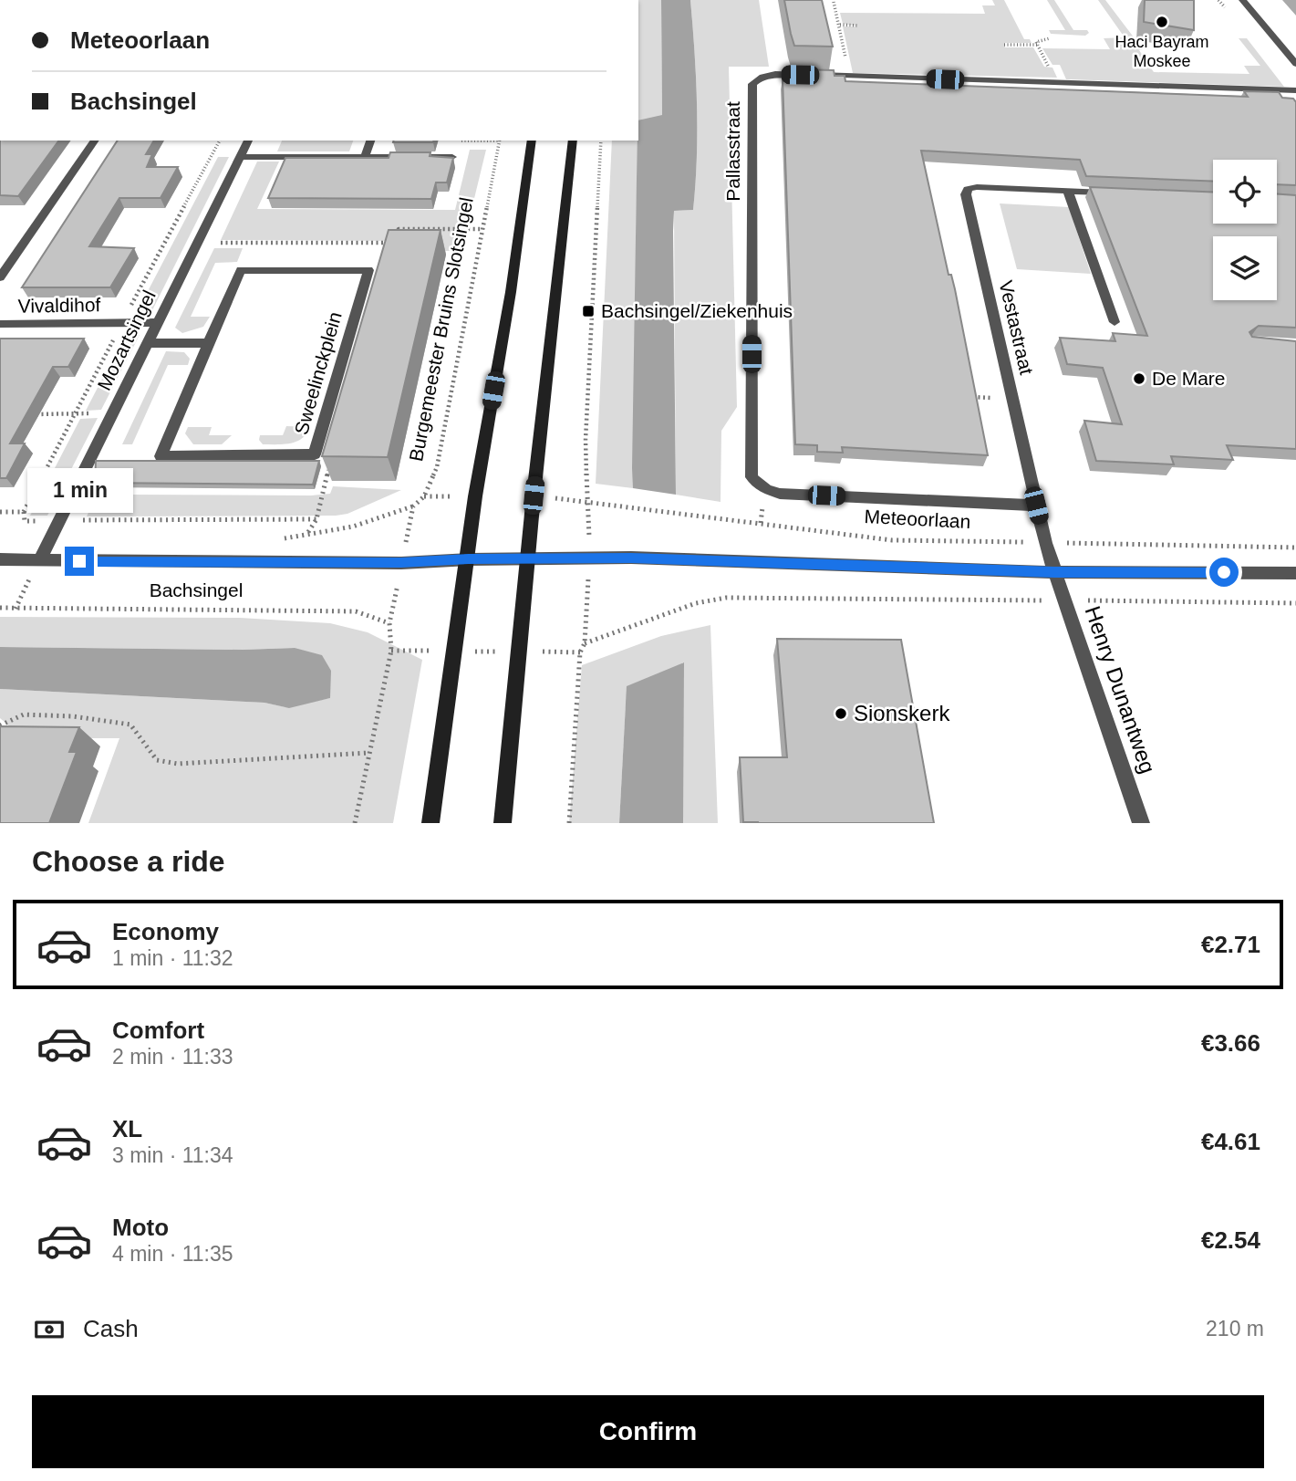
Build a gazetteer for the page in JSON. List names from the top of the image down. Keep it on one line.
{"streets":{"street":["Pallasstraat","Vivaldihof","Vestastraat","Mozartsingel","Sweelinckplein","Bachsingel","Henry Dunantweg"],"path":["Burgemeester Bruins Slotsingel","Meteoorlaan"]},"crossings":[["Pallasstraat","Vestastraat"],["Vivaldihof","Mozartsingel"],["Vestastraat","Meteoorlaan"],["Vestastraat","Henry Dunantweg"],["Mozartsingel","Bachsingel"]],"places":{"other":["Haci Bayram Moskee","De Mare","Sionskerk"],"transit":["Bachsingel/Ziekenhuis"]},"page":{"banner":["Meteoorlaan","Bachsingel"],"bubble":"1 min","heading":"Choose a ride","list":[{"name":"Economy","note":"1 min · 11:32","value":"€2.71"},{"name":"Comfort","note":"2 min · 11:33","value":"€3.66"},{"name":"XL","note":"3 min · 11:34","value":"€4.61"},{"name":"Moto","note":"4 min · 11:35","value":"€2.54"}],"pay":["Cash","210 m"],"buttons":"Confirm"}}
